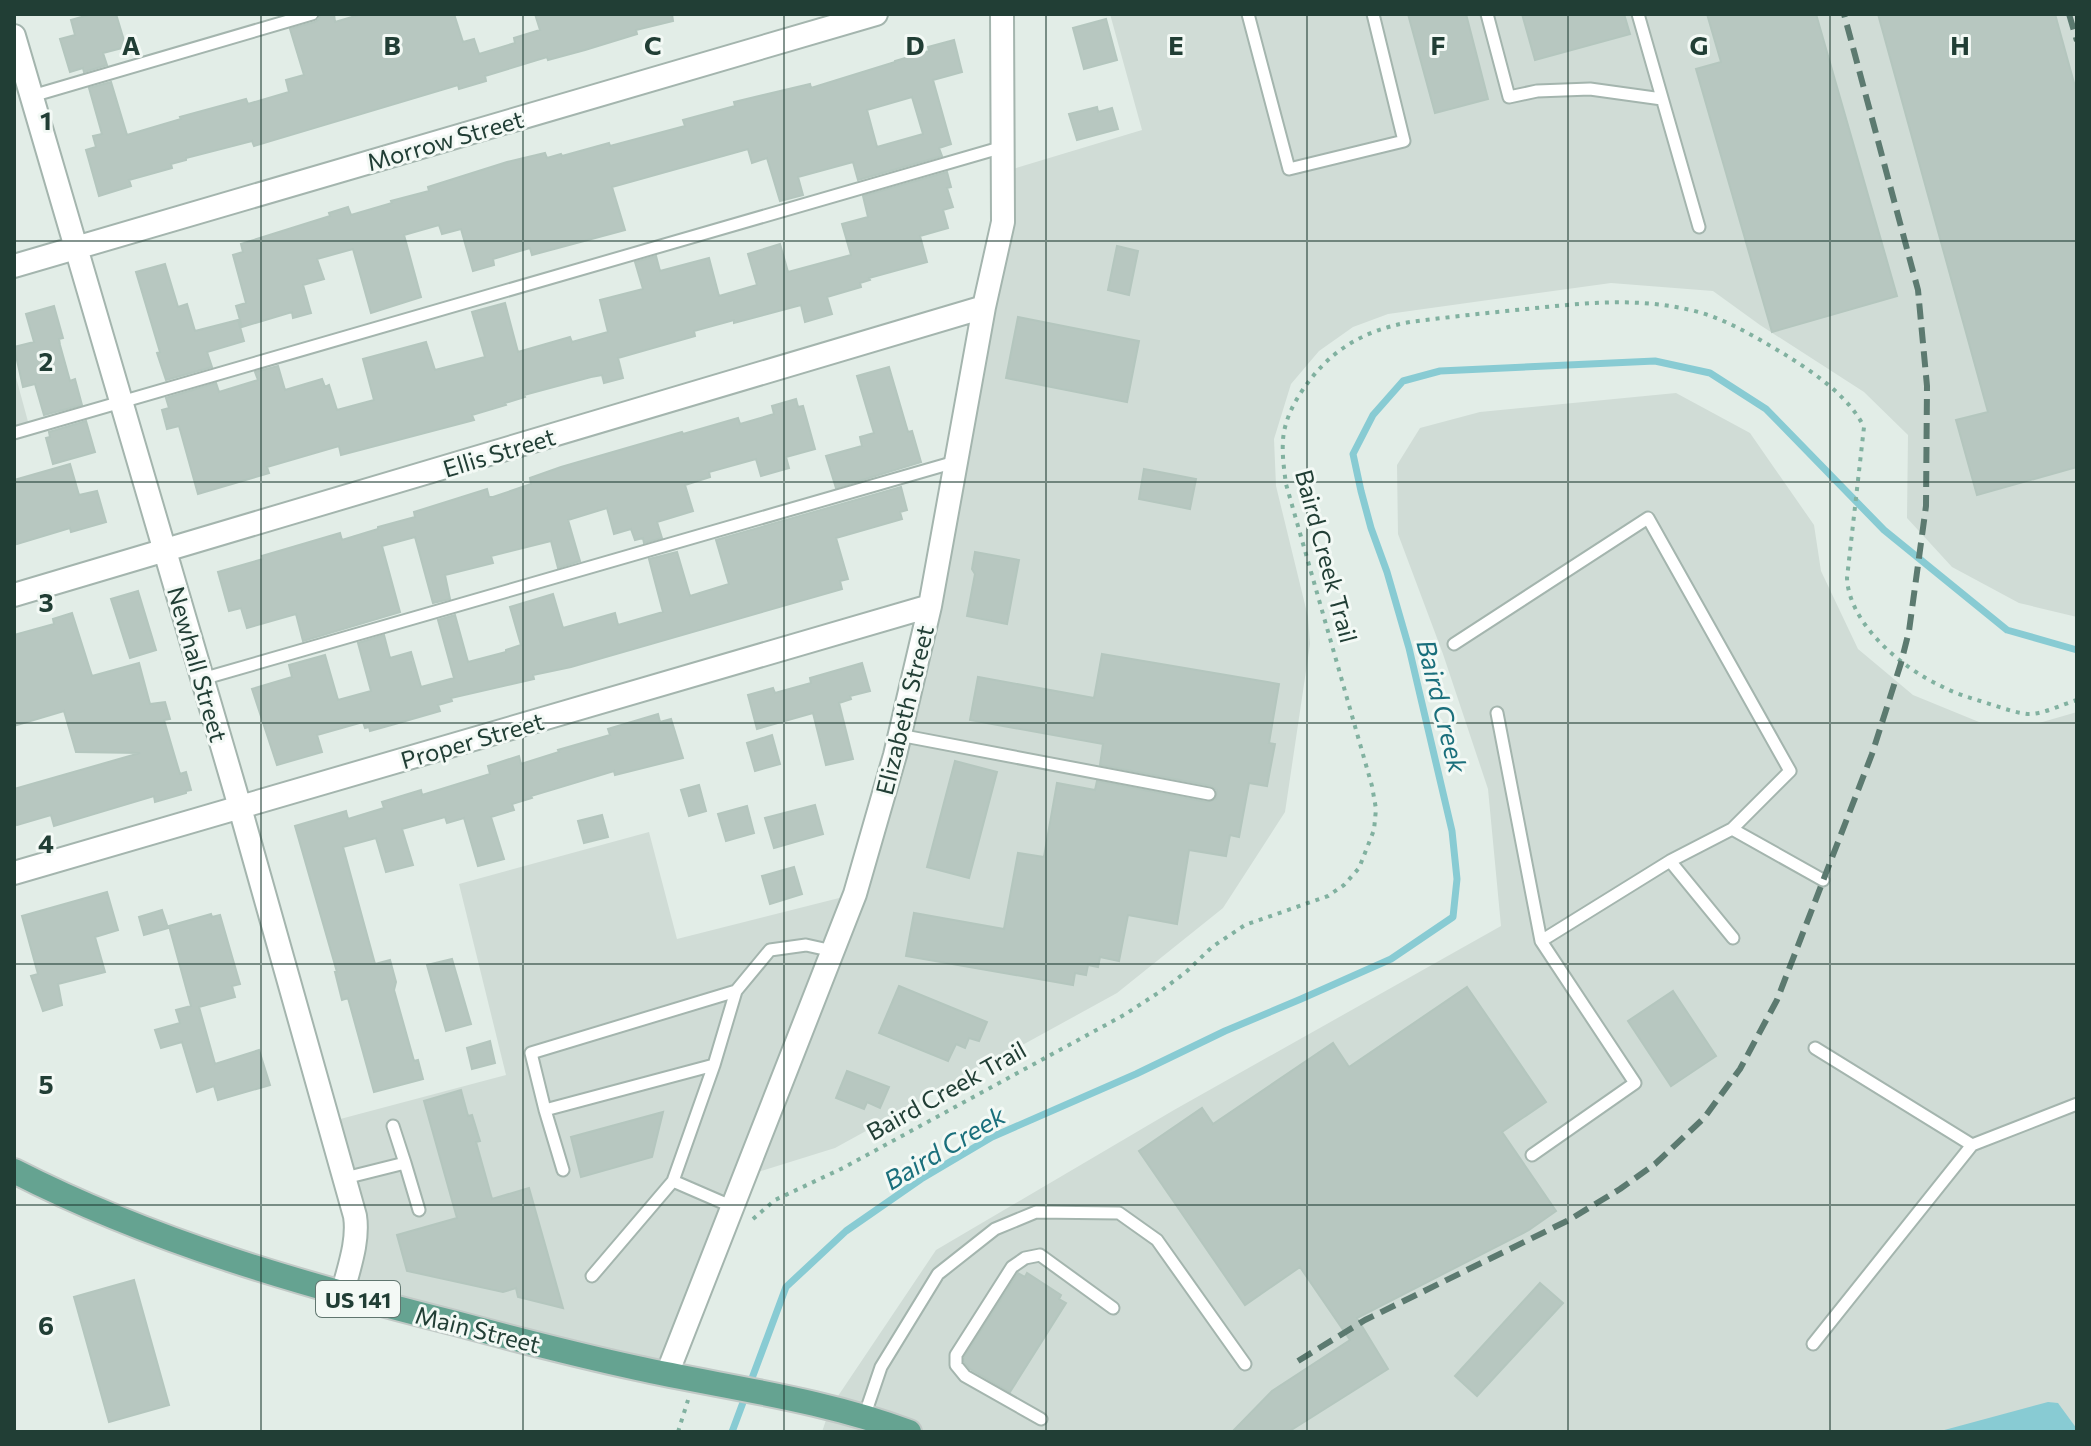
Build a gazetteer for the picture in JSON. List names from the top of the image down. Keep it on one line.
{"streets":{"main road":["US 141","Main Street"],"street":["Morrow Street","Ellis Street","Newhall Street","Elizabeth Street","Proper Street"],"path":["Baird Creek Trail"]},"crossings":[["Morrow Street","Newhall Street"],["Ellis Street","Newhall Street"],["Ellis Street","Elizabeth Street"],["Newhall Street","Proper Street"],["Newhall Street","Main Street"],["Elizabeth Street","Proper Street"],["Elizabeth Street","Main Street"]],"water":["Baird Creek"],"grid":{"columns":["A","B","C","D","E","F","G","H"],"rows":["1","2","3","4","5","6"]}}
